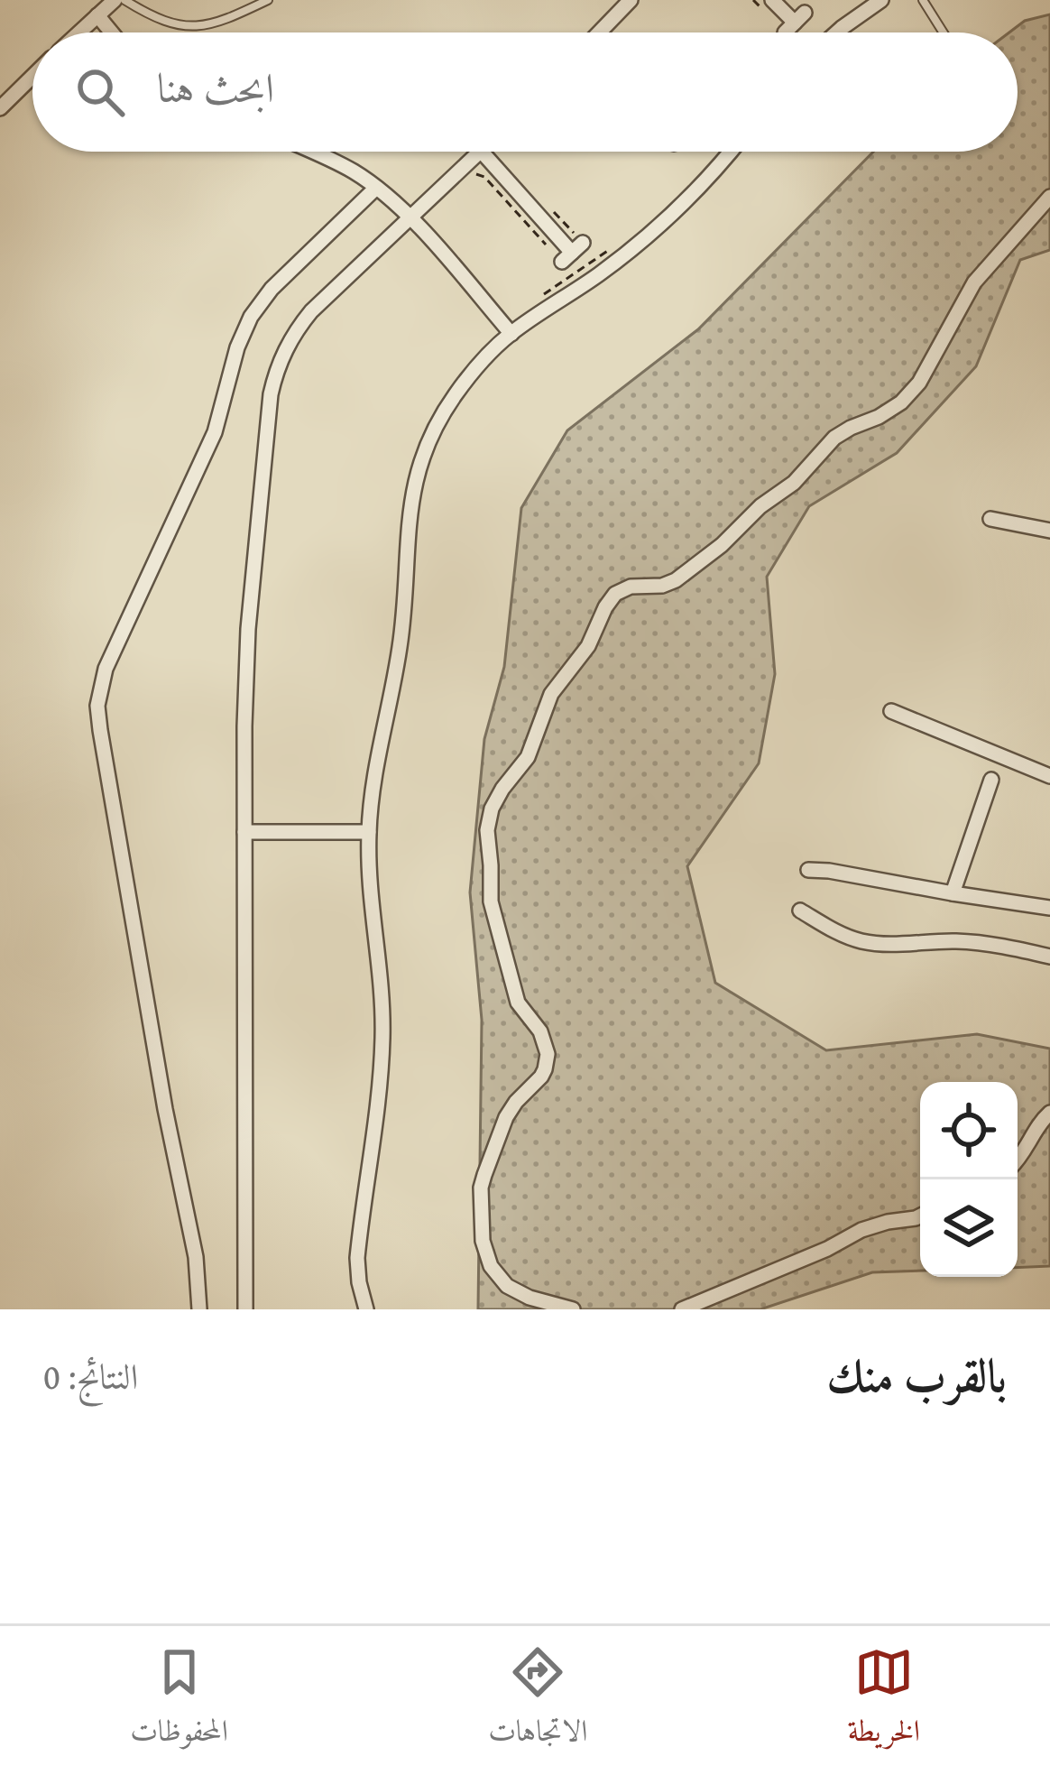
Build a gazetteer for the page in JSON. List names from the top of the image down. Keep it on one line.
{"page":{"search":"ابحث هنا","heading":["بالقرب منك","النتائج: 0"],"nav":["الخريطة","الاتجاهات","المحفوظات"]}}
